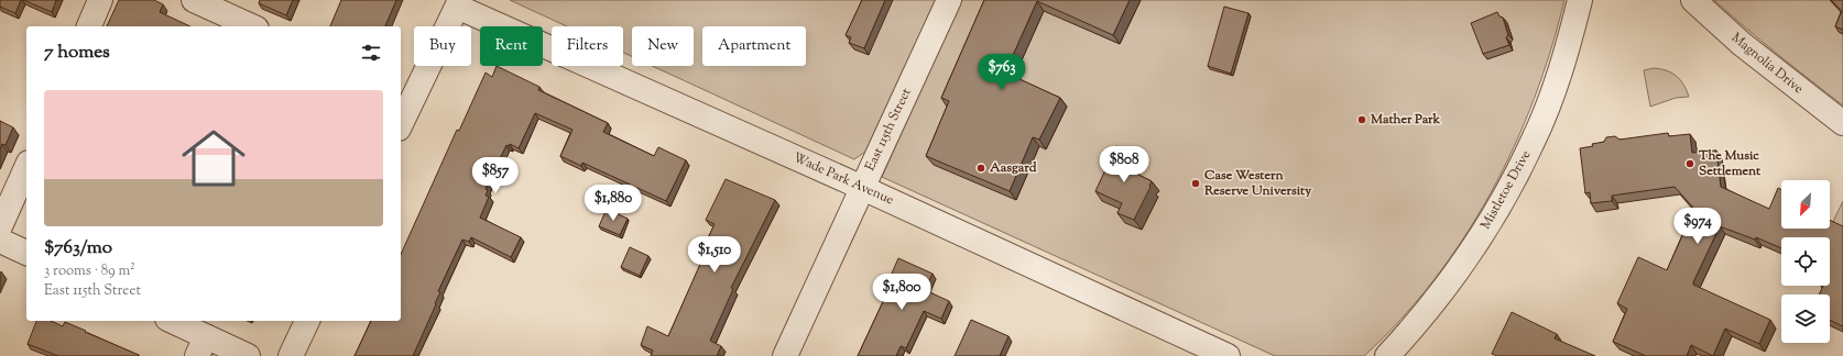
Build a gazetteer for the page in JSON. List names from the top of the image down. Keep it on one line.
{"streets":{"street":["Magnolia Drive","East 115th Street","Wade Park Avenue","Mistletoe Drive"]},"crossings":[["East 115th Street","Wade Park Avenue"]],"places":["Mather Park","The Music Settlement","Aasgard","Case Western Reserve University"],"north":"bottom left","page":{"chip":["Buy","Rent","Filters","New","Apartment"],"heading":"7 homes","price":["$763","$808","$857","$1,880","$974","$1,510","$1,800"],"list":[{"name":"$763/mo","note":"3 rooms · 89 m² · East 115th Street"}]}}
